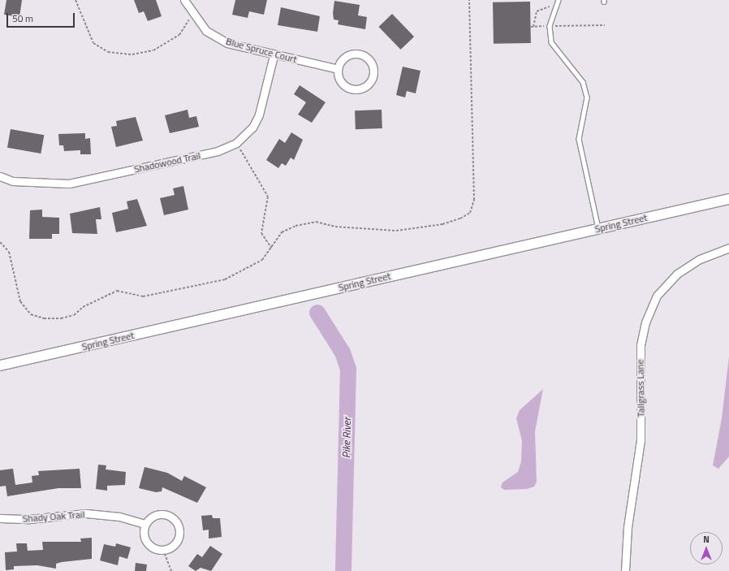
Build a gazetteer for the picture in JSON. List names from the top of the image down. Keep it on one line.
{"streets":{"main road":["Spring Street"],"street":["Blue Spruce Court","Shadowood Trail","Tallgrass Lane","Shady Oak Trail"]},"crossings":[["Blue Spruce Court","Shadowood Trail"]],"water":["Pike River"],"scale_bar":"50 m","north":"top"}
